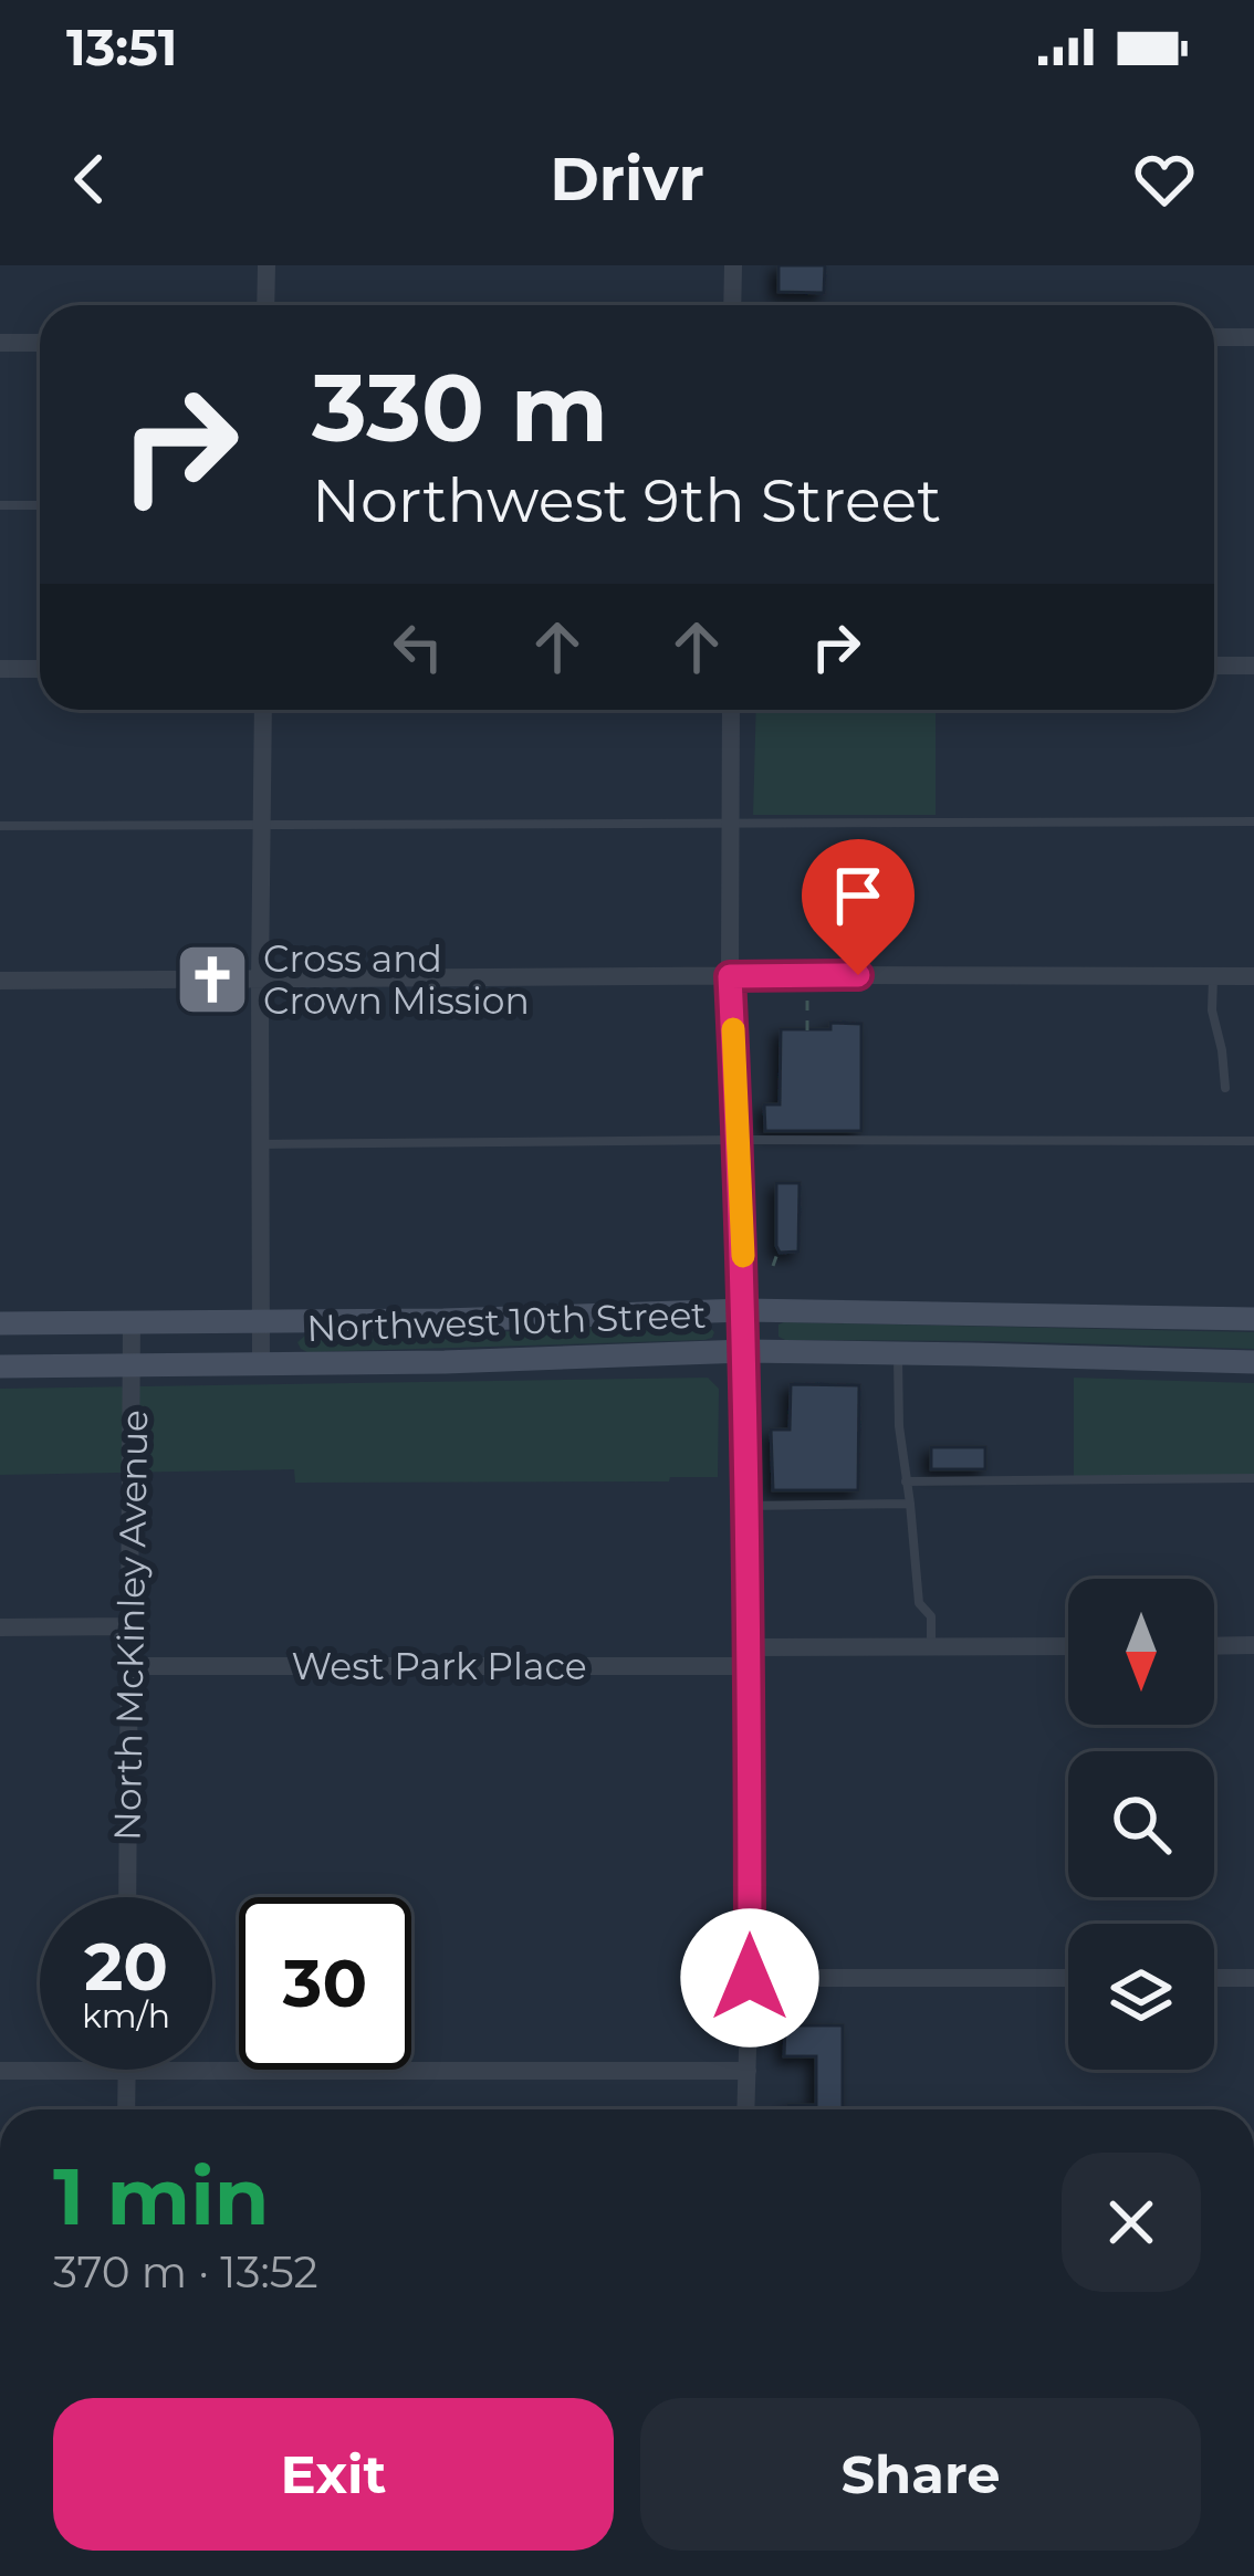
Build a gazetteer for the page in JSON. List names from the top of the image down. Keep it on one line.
{"streets":{"main road":["Northwest 10th Street"],"street":["North McKinley Avenue","West Park Place"]},"crossings":[["Northwest 10th Street","North McKinley Avenue"],["North McKinley Avenue","West Park Place"]],"places":{"church":["Cross and Crown Mission"]},"north":"bottom","page":{"status":"13:51","header":"Drivr","turn":["330 m","Northwest 9th Street"],"speed":"20 km/h","limit":"30","heading":["1 min","370 m · 13:52"],"buttons":["Exit","Share"]}}
